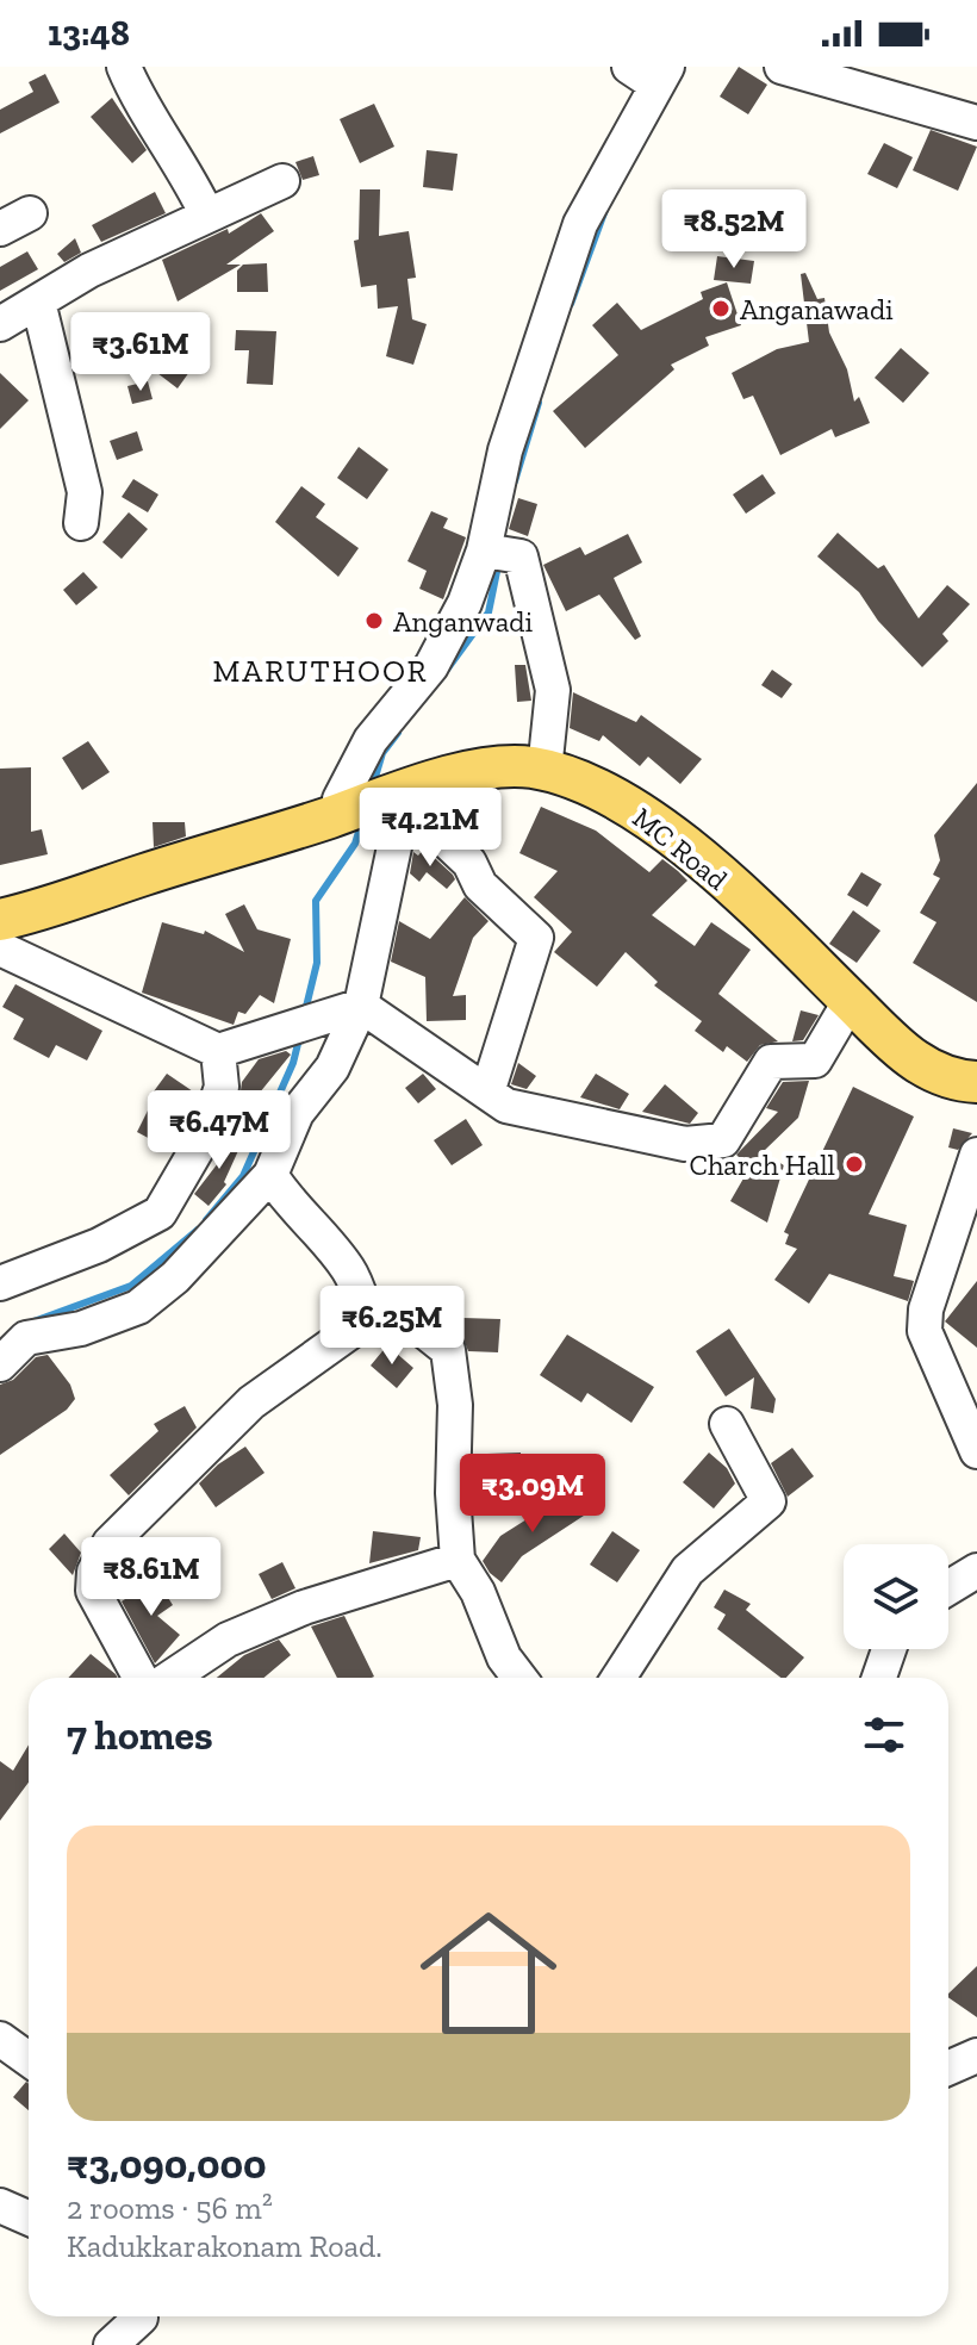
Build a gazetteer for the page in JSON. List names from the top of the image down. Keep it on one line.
{"streets":{"main road":["MC Road"]},"districts":["MARUTHOOR"],"places":["Anganawadi","Anganwadi","Charch Hall"],"page":{"status":"13:48","price":["₹8.52M","₹3.61M","₹4.21M","₹6.47M","₹6.25M","₹3.09M","₹8.61M"],"heading":"7 homes","list":[{"name":"₹3,090,000","note":"2 rooms · 56 m² · Kadukkarakonam Road."}]}}
